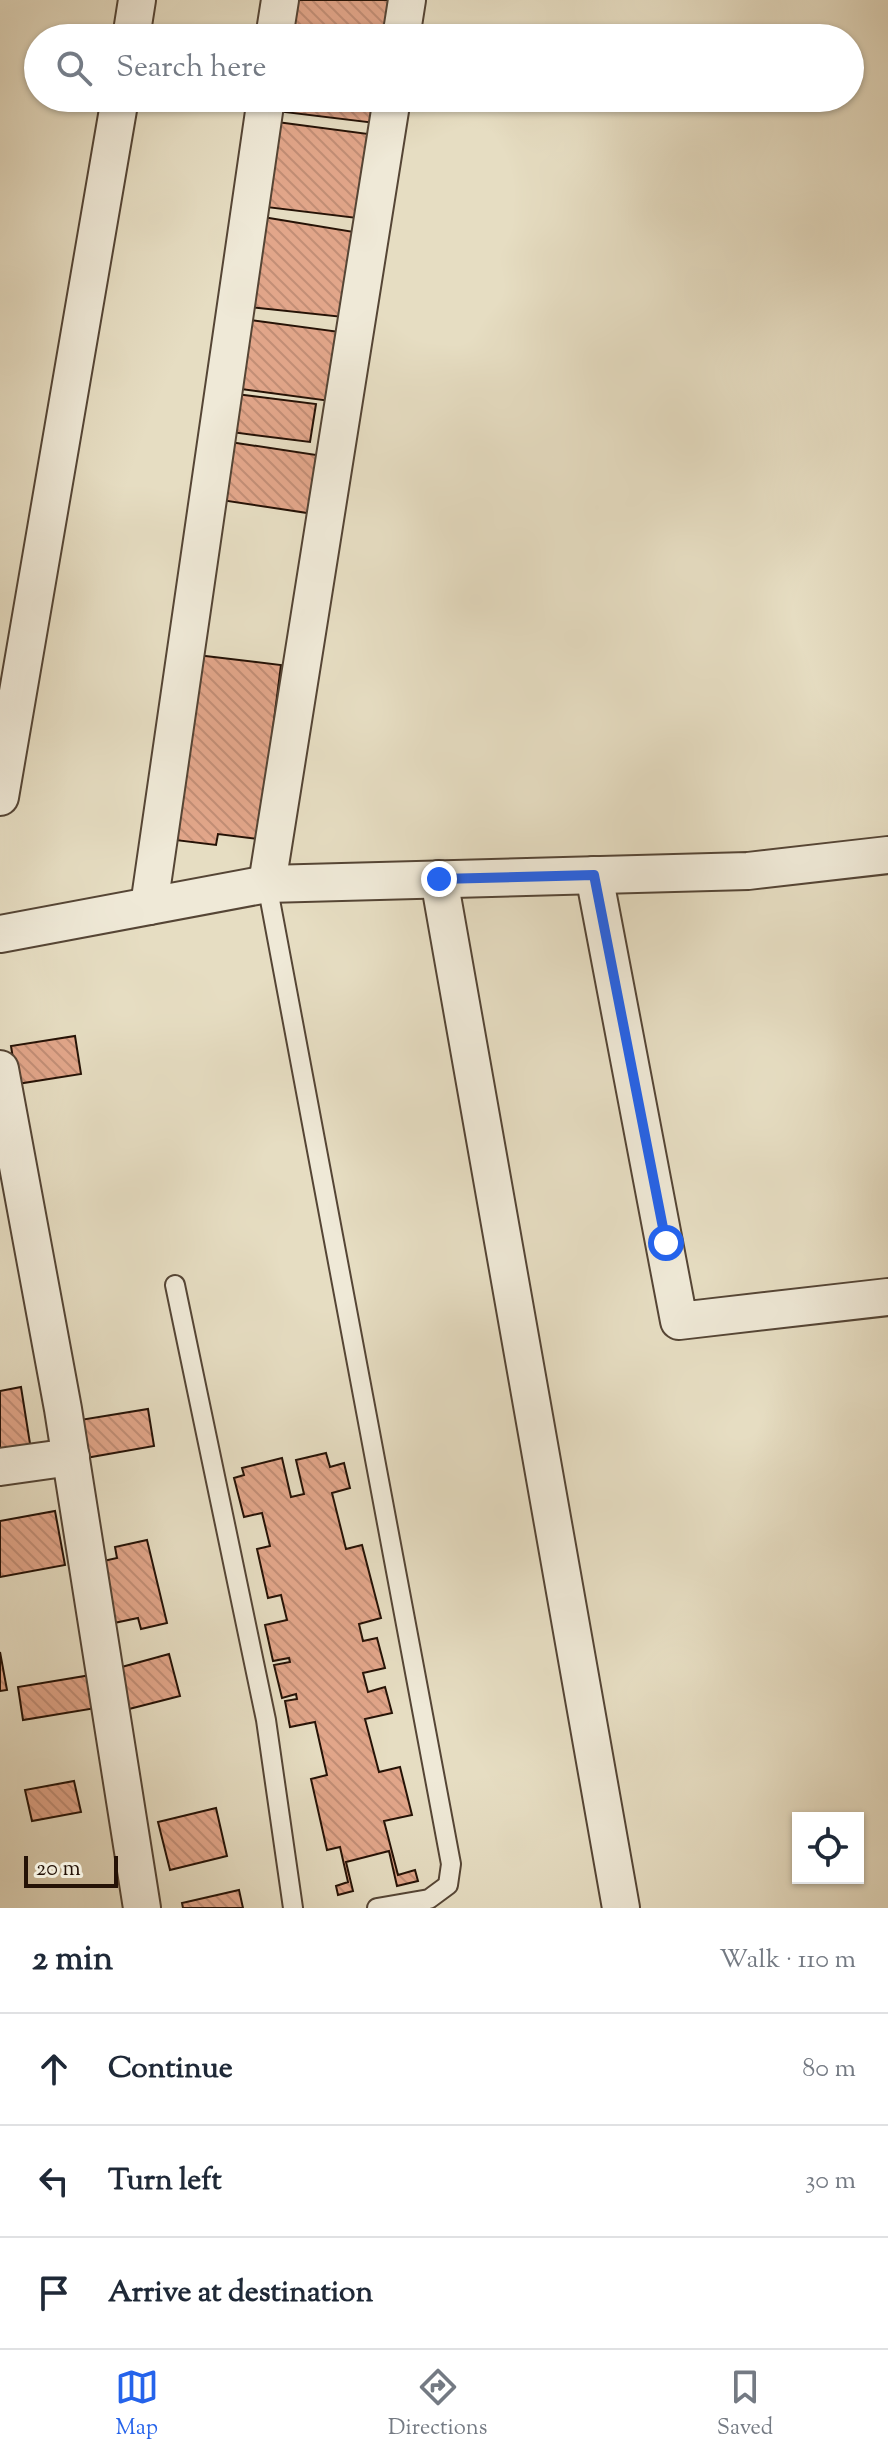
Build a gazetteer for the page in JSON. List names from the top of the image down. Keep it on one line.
{"scale_bar":"20 m","page":{"search":"Search here","scale":"20 m","heading":["2 min","Walk · 110 m"],"list":[["Continue","80 m"],["Turn left","30 m"],"Arrive at destination"],"nav":["Map","Directions","Saved"]}}
